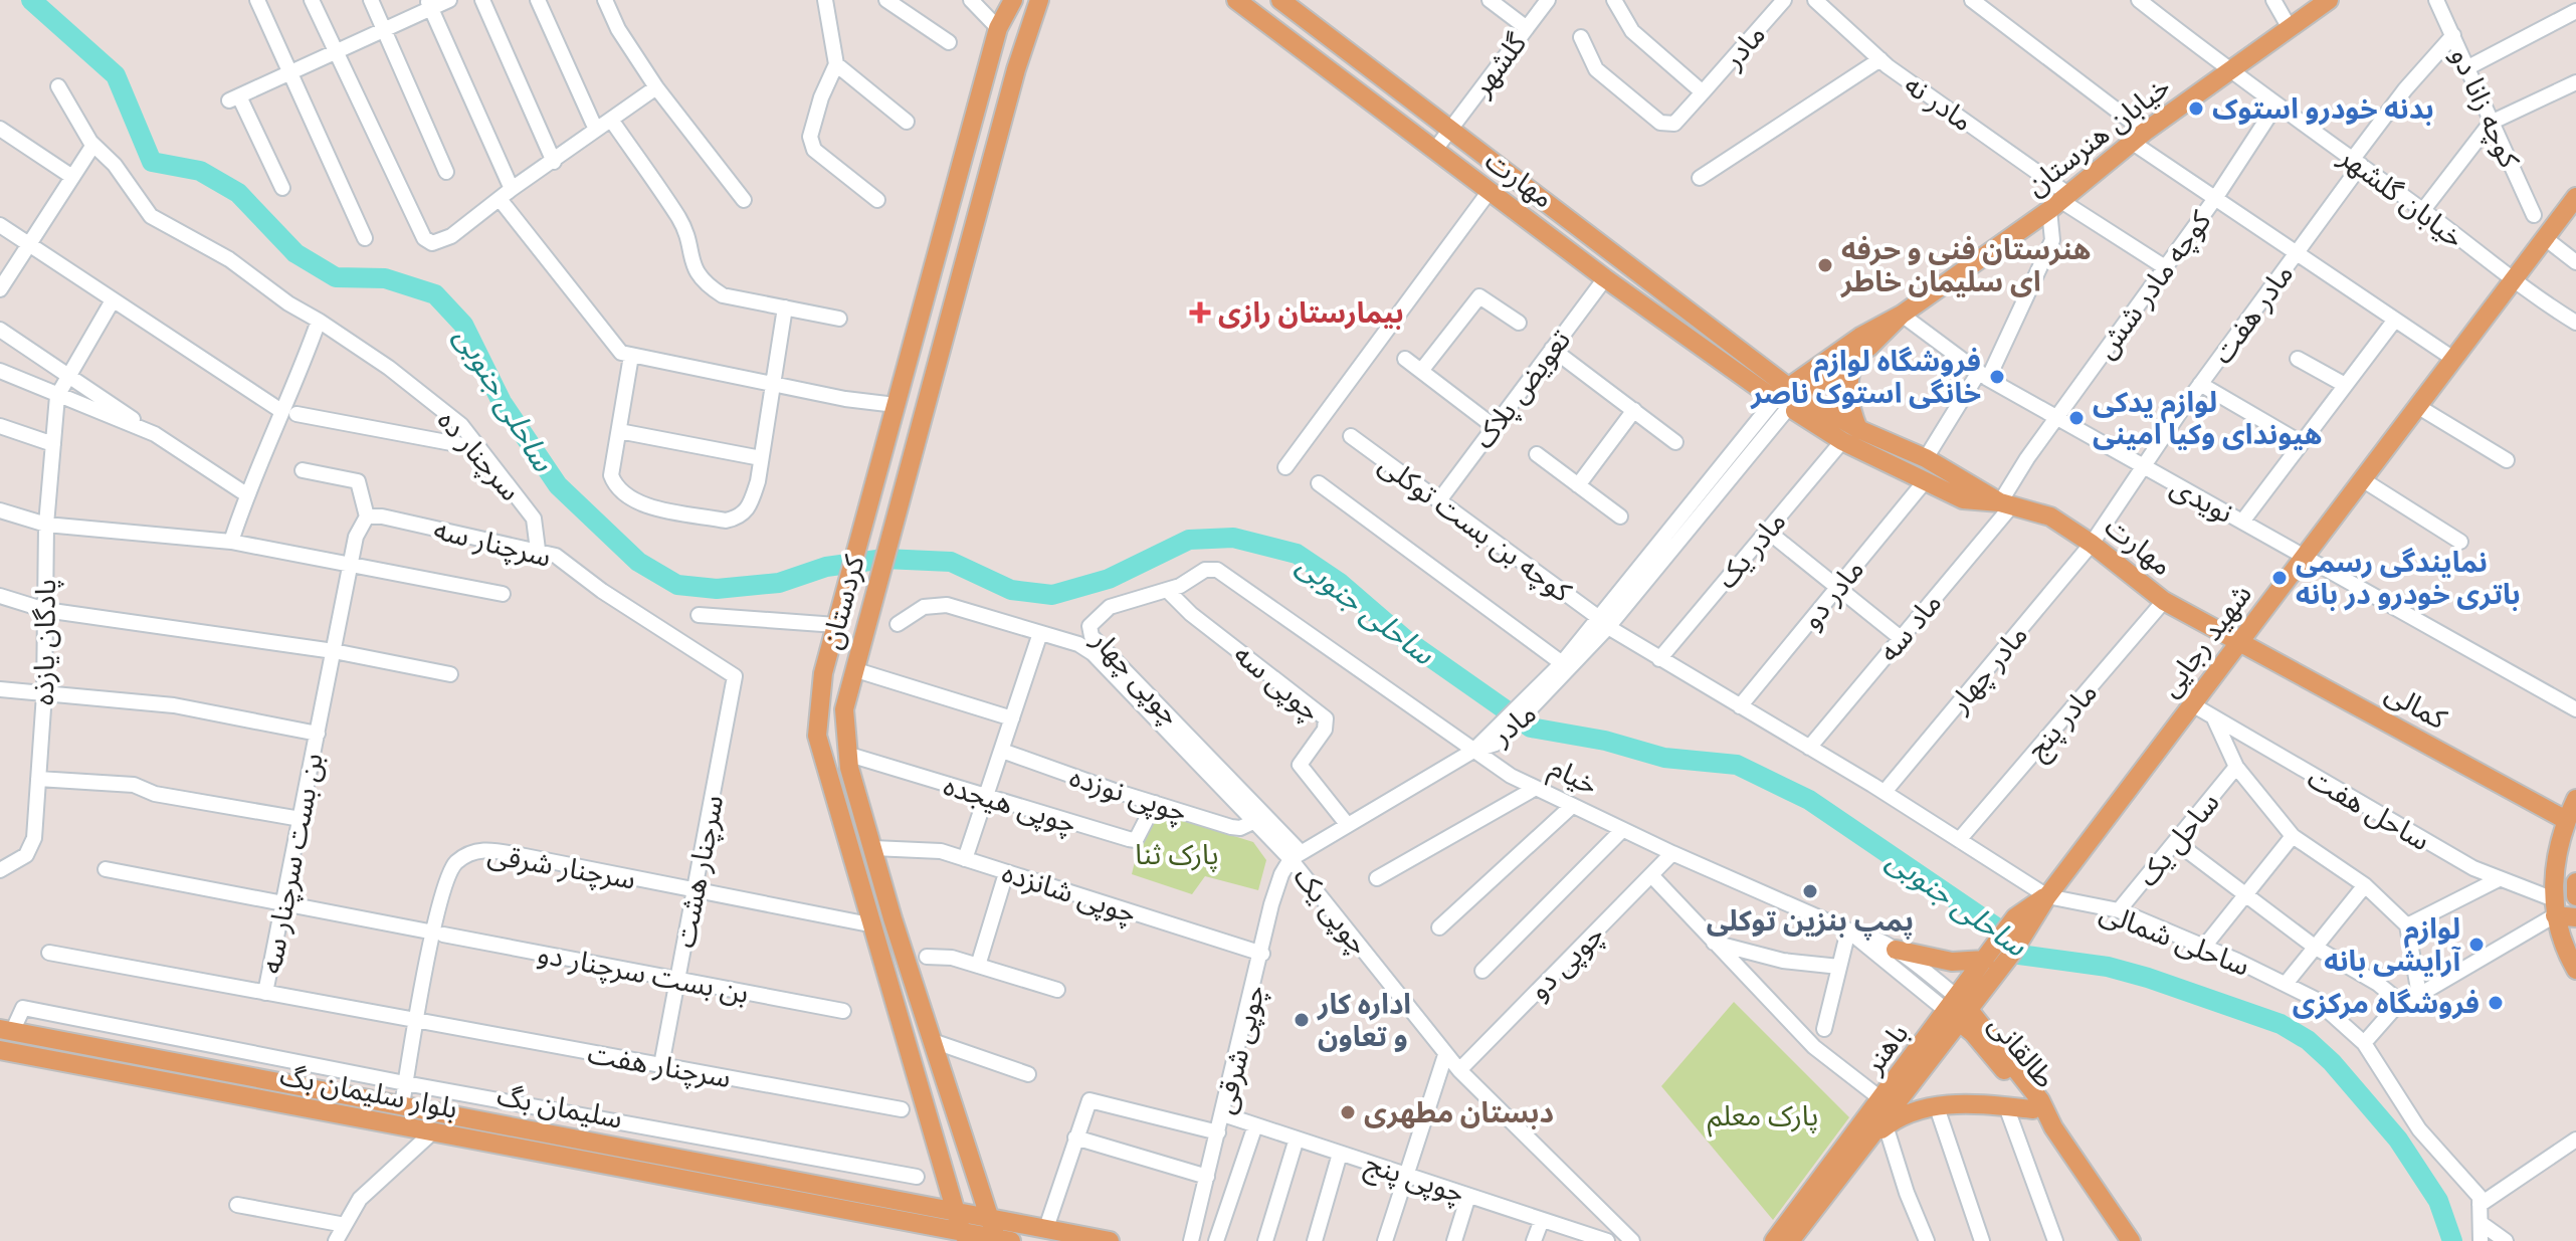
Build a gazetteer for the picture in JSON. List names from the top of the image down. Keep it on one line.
{"streets":{"main road":["خیابان هنرستان","مهارت","کردستان","شهید رجایی","کمالی","باهنر","طالقانی","بلوار سلیمان بگ","سلیمان بگ"],"street":["مادر","گلشهر","مادر نه","کوچه زانا دو","خیابان گلشهر","کوچه مادر شش","مادر هفت","تعویض پلاک","سرچنار ده","نویدی","کوچه بن بست توکلی","سرچنار سه","مادر یک","مادر دو","ماد سه","پادگان یازذه","مادر چهار","چوپی چهار","چوپی سه","مادر پنج","خیام","چوپی نوزده","چوپی هیجده","ساحل هفت","ساحل یک","بن بست سرچنار سه","سرچنار شرقی","سرچنار هشت","چوپی شانزده","چوپی یک","ساحلی شمالی","چوپی دو","بن بست سرچنار دو","چوپی شرقی","سرچنار هفت","چوپی پنج"]},"crossings":[["مادر","خیابان هنرستان"],["مادر","مهارت"],["مادر","کوچه بن بست توکلی"],["مادر","چوپی چهار"],["مادر","خیام"],["مادر","ساحلی شمالی"],["گلشهر","مهارت"],["مادر نه","خیابان هنرستان"],["مادر نه","کوچه مادر شش"],["کوچه زانا دو","مادر هفت"],["خیابان هنرستان","مهارت"],["خیابان هنرستان","خیابان گلشهر"],["خیابان هنرستان","نویدی"],["مهارت","کوچه مادر شش"],["مهارت","مادر هفت"],["مهارت","تعویض پلاک"],["مهارت","نویدی"],["مهارت","مادر یک"],["مهارت","مادر دو"],["مهارت","ماد سه"],["مهارت","شهید رجایی"],["مهارت","مادر چهار"],["مهارت","کمالی"],["مهارت","مادر پنج"],["خیابان گلشهر","کوچه مادر شش"],["خیابان گلشهر","مادر هفت"],["خیابان گلشهر","شهید رجایی"],["کوچه مادر شش","نویدی"],["کوچه مادر شش","ماد سه"],["مادر هفت","نویدی"],["مادر هفت","مادر چهار"],["تعویض پلاک","کوچه بن بست توکلی"],["سرچنار ده","سرچنار سه"],["نویدی","شهید رجایی"],["کوچه بن بست توکلی","ساحلی شمالی"],["سرچنار سه","سرچنار هشت"],["مادر یک","ساحلی شمالی"],["مادر دو","ساحلی شمالی"],["کردستان","چوپی هیجده"],["کردستان","سرچنار شرقی"],["کردستان","چوپی شانزده"],["کردستان","بلوار سلیمان بگ"],["کردستان","سلیمان بگ"],["ماد سه","ساحلی شمالی"],["شهید رجایی","کمالی"],["شهید رجایی","ساحل هفت"],["شهید رجایی","ساحلی شمالی"],["شهید رجایی","باهنر"],["مادر چهار","ساحلی شمالی"],["چوپی چهار","چوپی سه"],["چوپی چهار","خیام"],["چوپی چهار","چوپی یک"],["چوپی چهار","چوپی شرقی"],["مادر پنج","ساحلی شمالی"],["خیام","چوپی دو"],["خیام","باهنر"],["خیام","طالقانی"],["چوپی نوزده","چوپی هیجده"],["چوپی نوزده","چوپی یک"],["ساحل یک","ساحلی شمالی"],["بن بست سرچنار سه","بن بست سرچنار دو"],["بن بست سرچنار سه","سرچنار هفت"],["سرچنار شرقی","سرچنار هشت"],["سرچنار شرقی","بن بست سرچنار دو"],["سرچنار شرقی","سرچنار هفت"],["سرچنار شرقی","سلیمان بگ"],["سرچنار هشت","بن بست سرچنار دو"],["سرچنار هشت","سرچنار هفت"],["چوپی شانزده","چوپی شرقی"],["چوپی یک","چوپی دو"],["چوپی یک","چوپی شرقی"],["باهنر","طالقانی"],["چوپی شرقی","چوپی پنج"]],"water":["ساحلی جنوبی"],"parks":["پارک ثنا","پارک معلم"],"places":{"other":["بدنه خودرو استوک","هنرستان فنی و حرفه ای سلیمان خاطر","فروشگاه لوازم خانگى استوک ناصر","لوازم یدکى هیونداى وکیا امینى","نمایندگی رسمی باتری خودرو در بانه","پمپ بنزین توکلی","لوازم آرایشی بانه","فروشگاه مرکزى","اداره کار و تعاون","دبستان مطهری"],"health":["بیمارستان رازی"]}}
